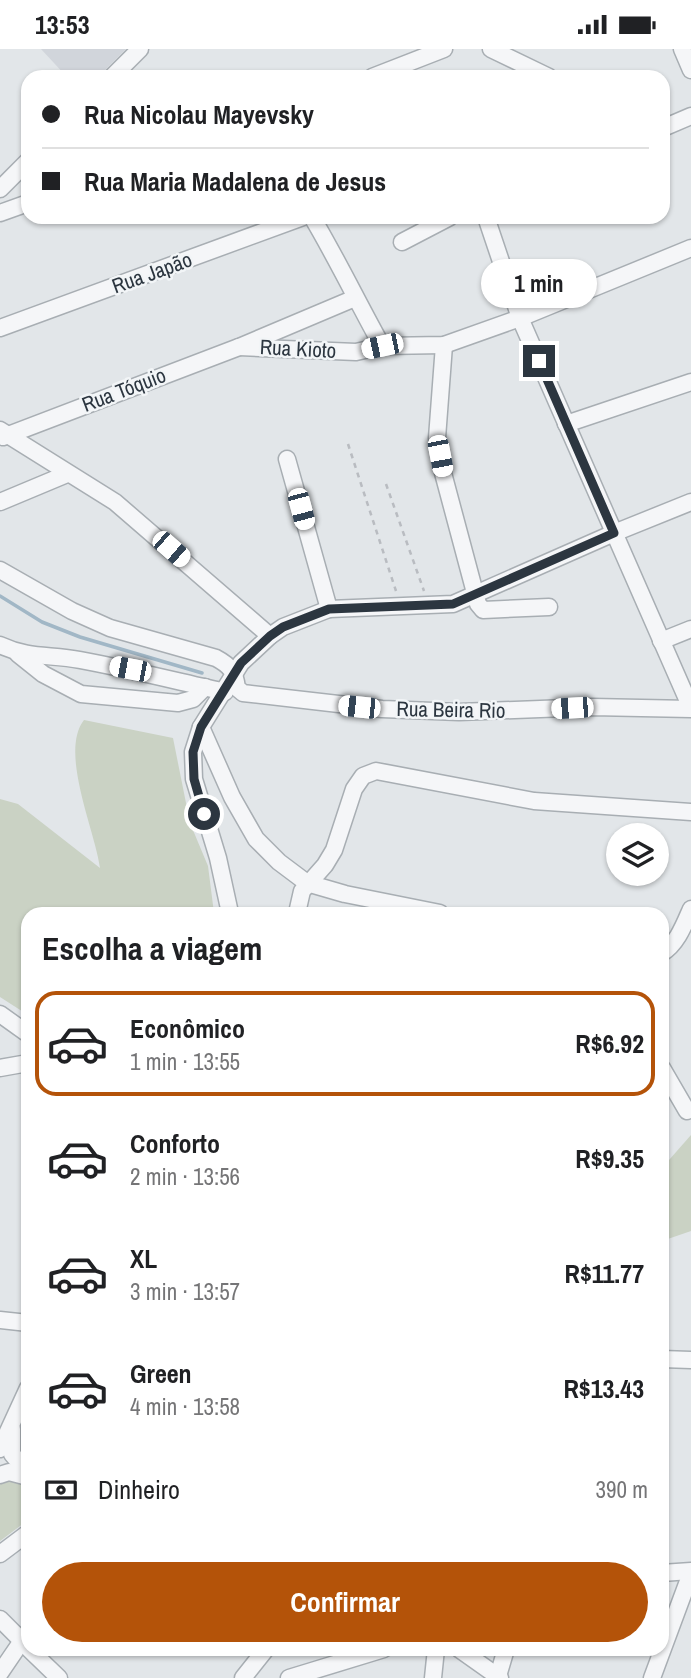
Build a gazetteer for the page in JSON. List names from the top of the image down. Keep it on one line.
{"streets":{"street":["Rua Japão","Rua Kioto","Rua Tóquio","Rua Beira Rio"]},"crossings":[["Rua Kioto","Rua Tóquio"]],"page":{"status":"13:53","banner":["Rua Nicolau Mayevsky","Rua Maria Madalena de Jesus"],"bubble":"1 min","heading":"Escolha a viagem","list":[{"name":"Econômico","note":"1 min · 13:55","value":"R$6.92"},{"name":"Conforto","note":"2 min · 13:56","value":"R$9.35"},{"name":"XL","note":"3 min · 13:57","value":"R$11.77"},{"name":"Green","note":"4 min · 13:58","value":"R$13.43"}],"pay":["Dinheiro","390 m"],"buttons":"Confirmar"}}
